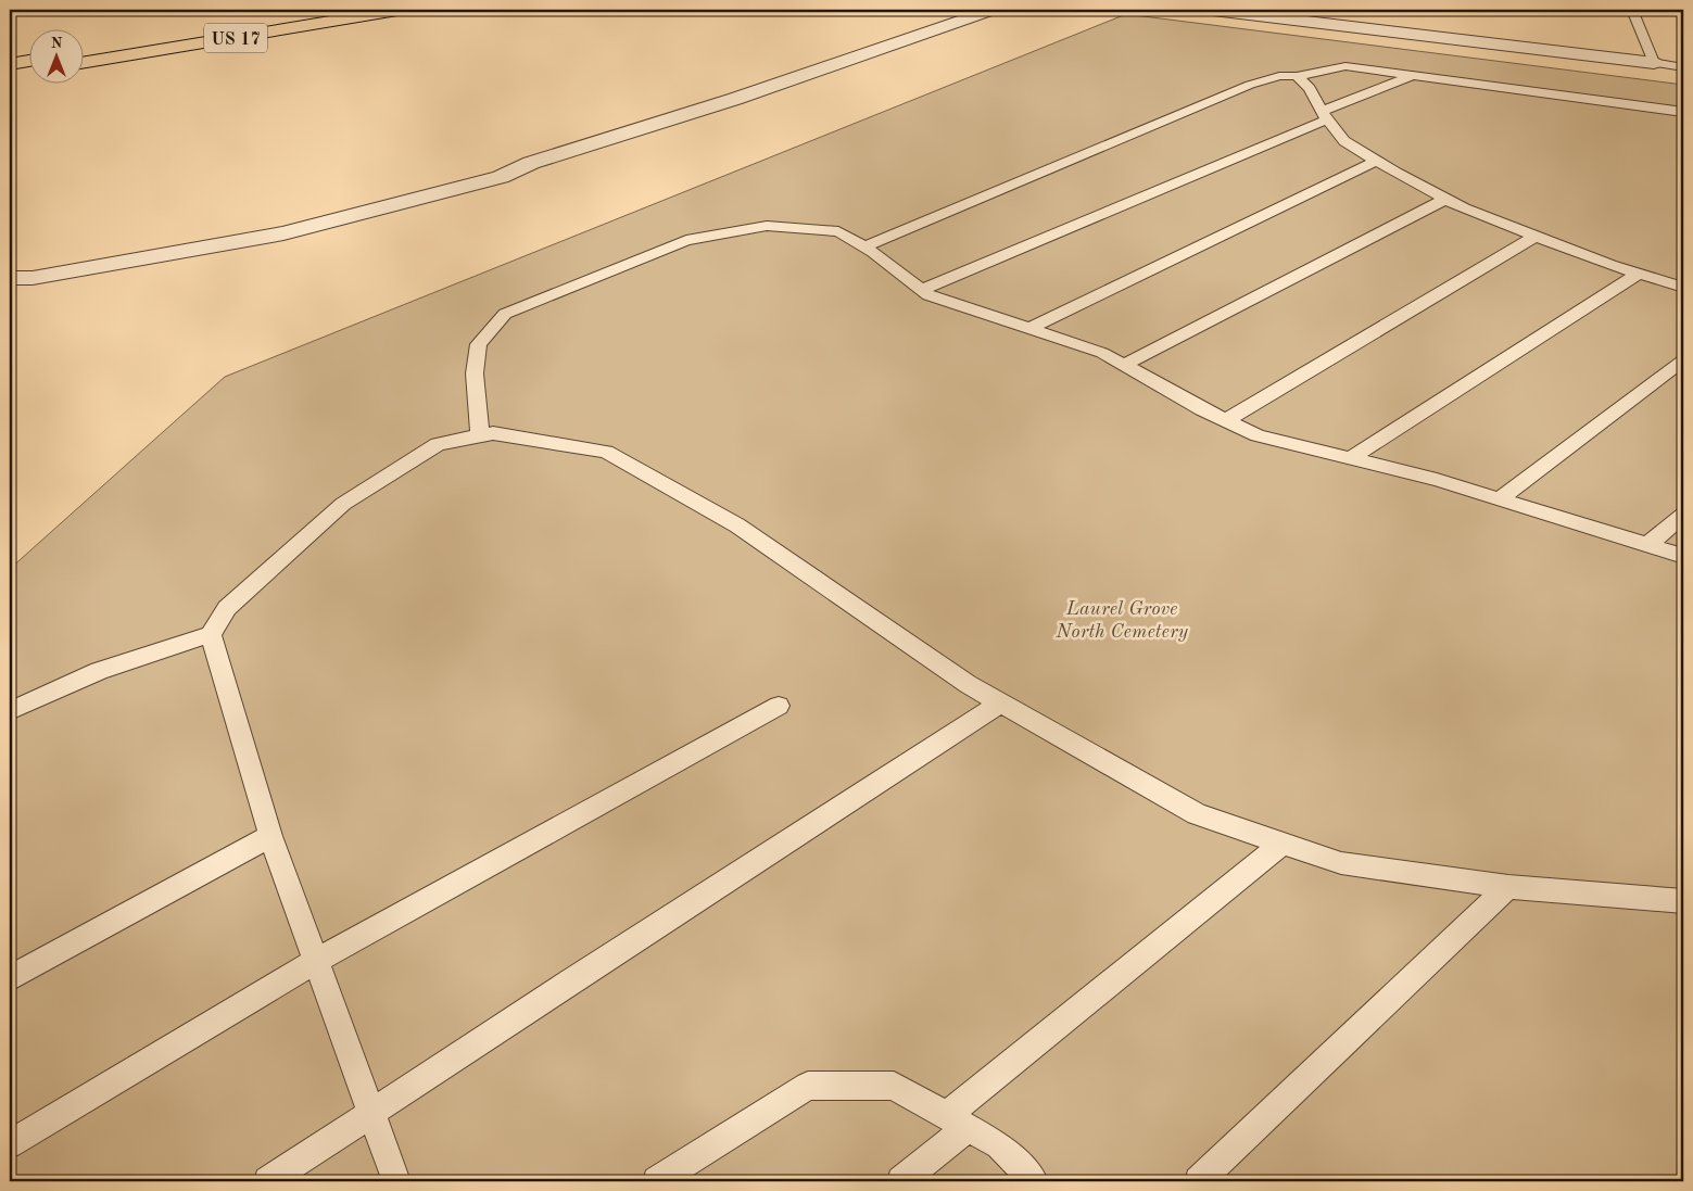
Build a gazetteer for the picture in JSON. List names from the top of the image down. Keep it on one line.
{"streets":{"highway":["US 17"]},"parks":["Laurel Grove North Cemetery"],"north":"top"}
